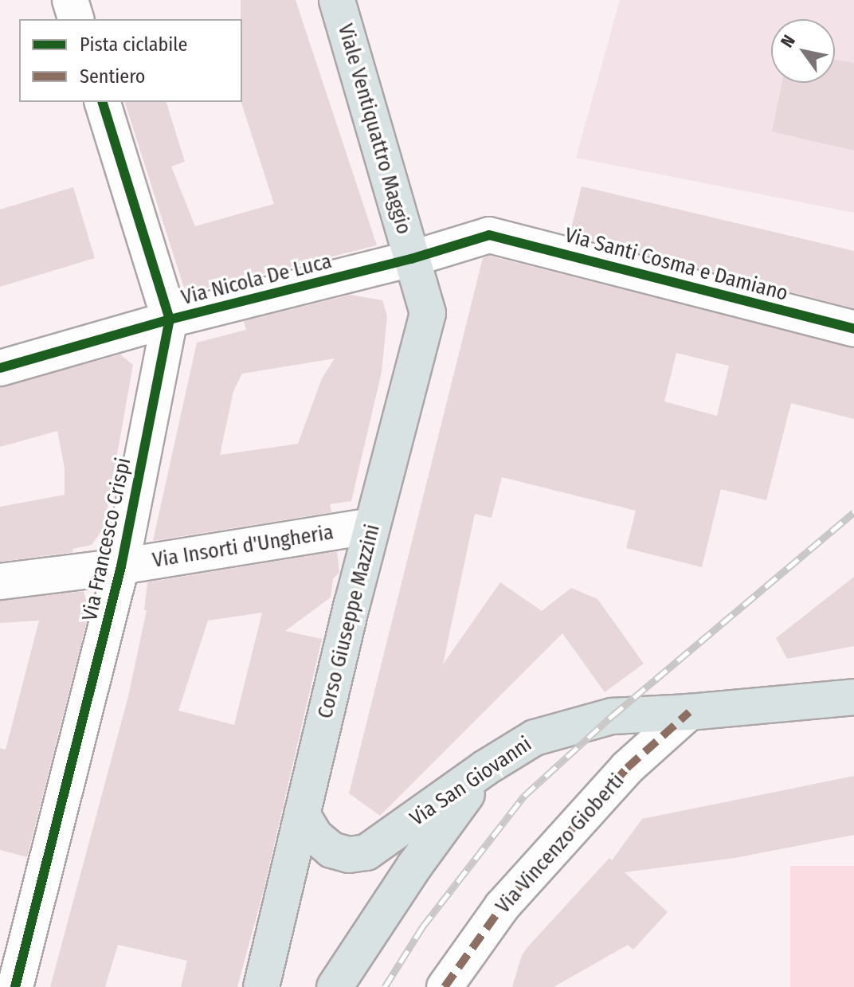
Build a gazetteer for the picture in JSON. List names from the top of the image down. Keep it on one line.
{"streets":{"main road":["Viale Ventiquattro Maggio","Corso Giuseppe Mazzini","Via San Giovanni"],"street":["Via Santi Cosma e Damiano","Via Nicola De Luca","Via Francesco Crispi","Via Insorti d'Ungheria","Via Vincenzo Gioberti"]},"crossings":[["Viale Ventiquattro Maggio","Via Nicola De Luca"],["Viale Ventiquattro Maggio","Corso Giuseppe Mazzini"],["Via Santi Cosma e Damiano","Via Nicola De Luca"],["Via Nicola De Luca","Via Francesco Crispi"],["Via Nicola De Luca","Corso Giuseppe Mazzini"],["Via Francesco Crispi","Via Insorti d'Ungheria"],["Via Insorti d'Ungheria","Corso Giuseppe Mazzini"],["Corso Giuseppe Mazzini","Via San Giovanni"],["Via San Giovanni","Via Vincenzo Gioberti"]],"legend":["Pista ciclabile","Sentiero"],"north":"top left"}
